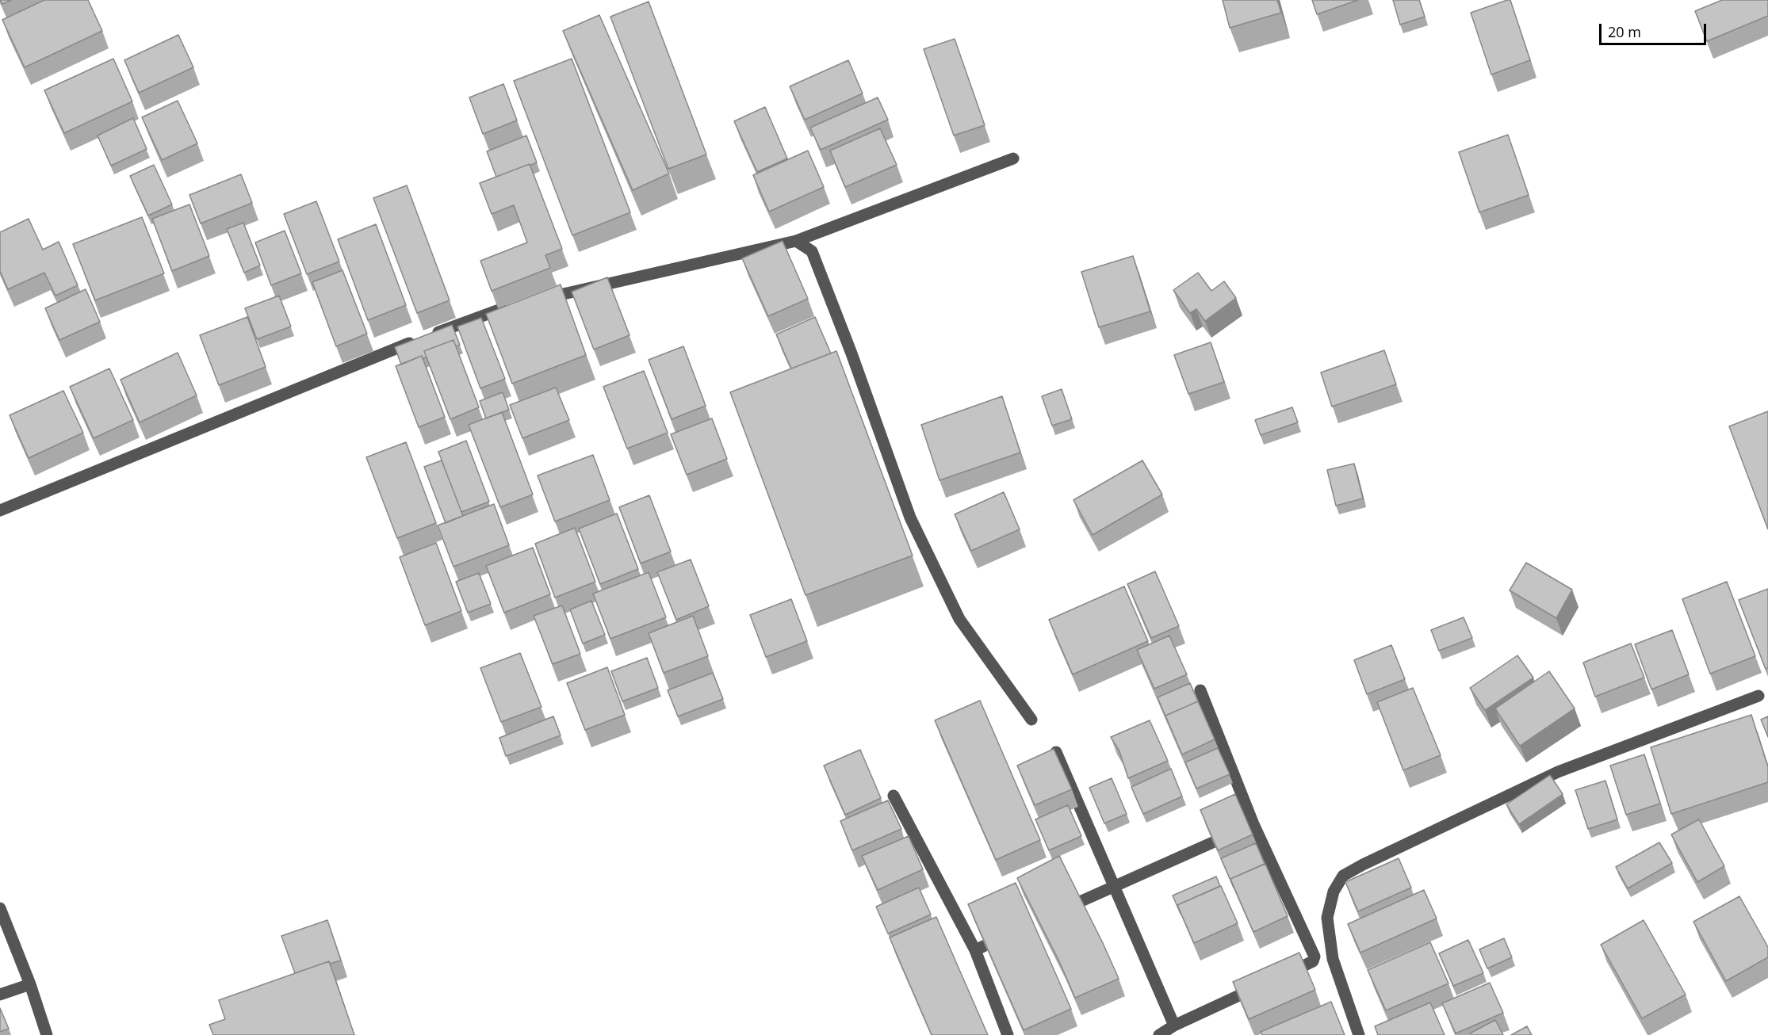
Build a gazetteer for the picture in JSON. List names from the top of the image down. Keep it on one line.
{"scale_bar":"20 m"}
